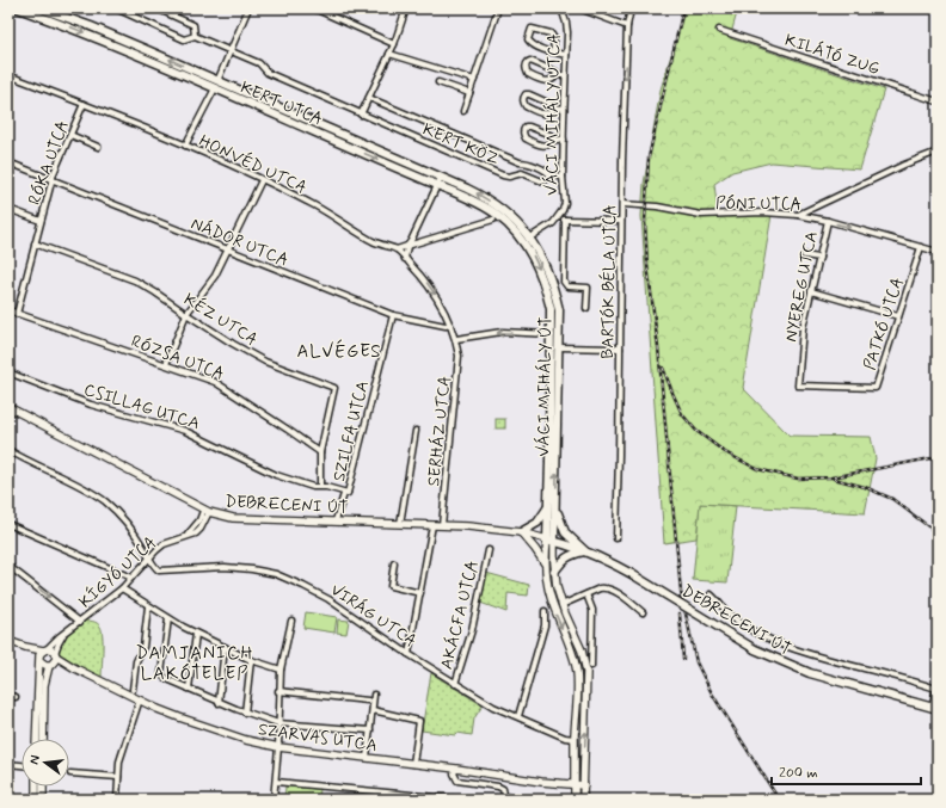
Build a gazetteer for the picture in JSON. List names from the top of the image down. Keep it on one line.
{"streets":{"main road":["KERT UTCA","VÁCI MIHÁLY ÚT","DEBRECENI ÚT"],"street":["KILÁTÓ ZUG","VÁCI MIHÁLY UTCA","KERT KÖZ","RÓKA UTCA","HONVÉD UTCA","PÓNI UTCA","NÁDOR UTCA","BARTÓK BÉLA UTCA","NYEREG UTCA","KÉZ UTCA","PATKÓ UTCA","RÓZSA UTCA","CSILLAG UTCA","SZILFA UTCA","SERHÁZ UTCA","KÍGYÓ UTCA","VIRÁG UTCA","AKÁCFA UTCA","SZARVAS UTCA"]},"crossings":[["KERT UTCA","VÁCI MIHÁLY UTCA"],["KERT UTCA","VÁCI MIHÁLY ÚT"],["VÁCI MIHÁLY UTCA","KERT KÖZ"],["VÁCI MIHÁLY UTCA","BARTÓK BÉLA UTCA"],["VÁCI MIHÁLY UTCA","VÁCI MIHÁLY ÚT"],["RÓKA UTCA","HONVÉD UTCA"],["RÓKA UTCA","NÁDOR UTCA"],["RÓKA UTCA","KÉZ UTCA"],["RÓKA UTCA","RÓZSA UTCA"],["PÓNI UTCA","BARTÓK BÉLA UTCA"],["PÓNI UTCA","NYEREG UTCA"],["PÓNI UTCA","PATKÓ UTCA"],["NÁDOR UTCA","SZILFA UTCA"],["NYEREG UTCA","PATKÓ UTCA"],["KÉZ UTCA","RÓZSA UTCA"],["VÁCI MIHÁLY ÚT","DEBRECENI ÚT"],["CSILLAG UTCA","SZILFA UTCA"],["SZILFA UTCA","DEBRECENI ÚT"],["SERHÁZ UTCA","DEBRECENI ÚT"],["DEBRECENI ÚT","KÍGYÓ UTCA"],["KÍGYÓ UTCA","VIRÁG UTCA"],["KÍGYÓ UTCA","SZARVAS UTCA"],["VIRÁG UTCA","AKÁCFA UTCA"]],"districts":["ALVÉGES","DAMJANICH LAKÓTELEP"],"scale_bar":"200 m","north":"left"}
